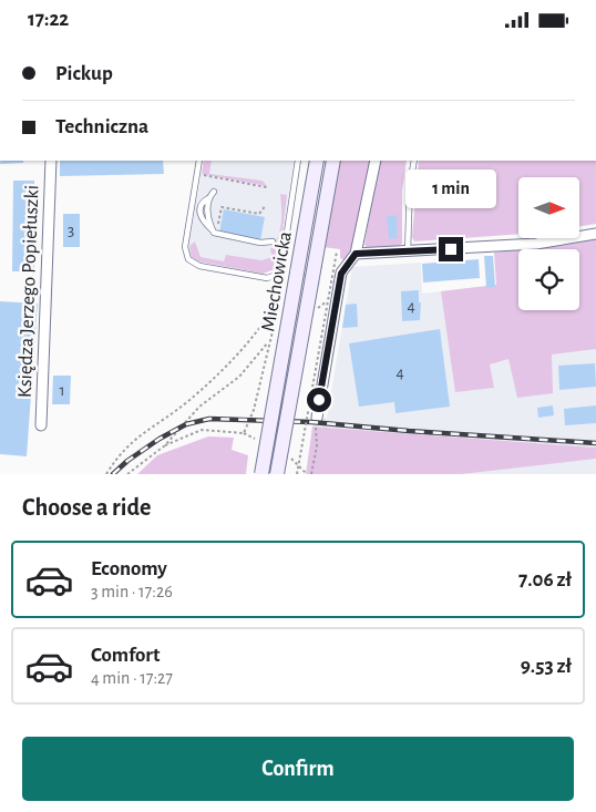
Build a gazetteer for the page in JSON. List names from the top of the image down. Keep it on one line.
{"streets":{"main road":["Miechowicka"],"street":["Księdza Jerzego Popiełuszki"]},"house_numbers":["3","4","4","1"],"north":"right","page":{"status":"17:22","banner":["Pickup","Techniczna"],"bubble":"1 min","heading":"Choose a ride","list":[{"name":"Economy","note":"3 min · 17:26","value":"7.06 zł"},{"name":"Comfort","note":"4 min · 17:27","value":"9.53 zł"}],"buttons":"Confirm"}}
